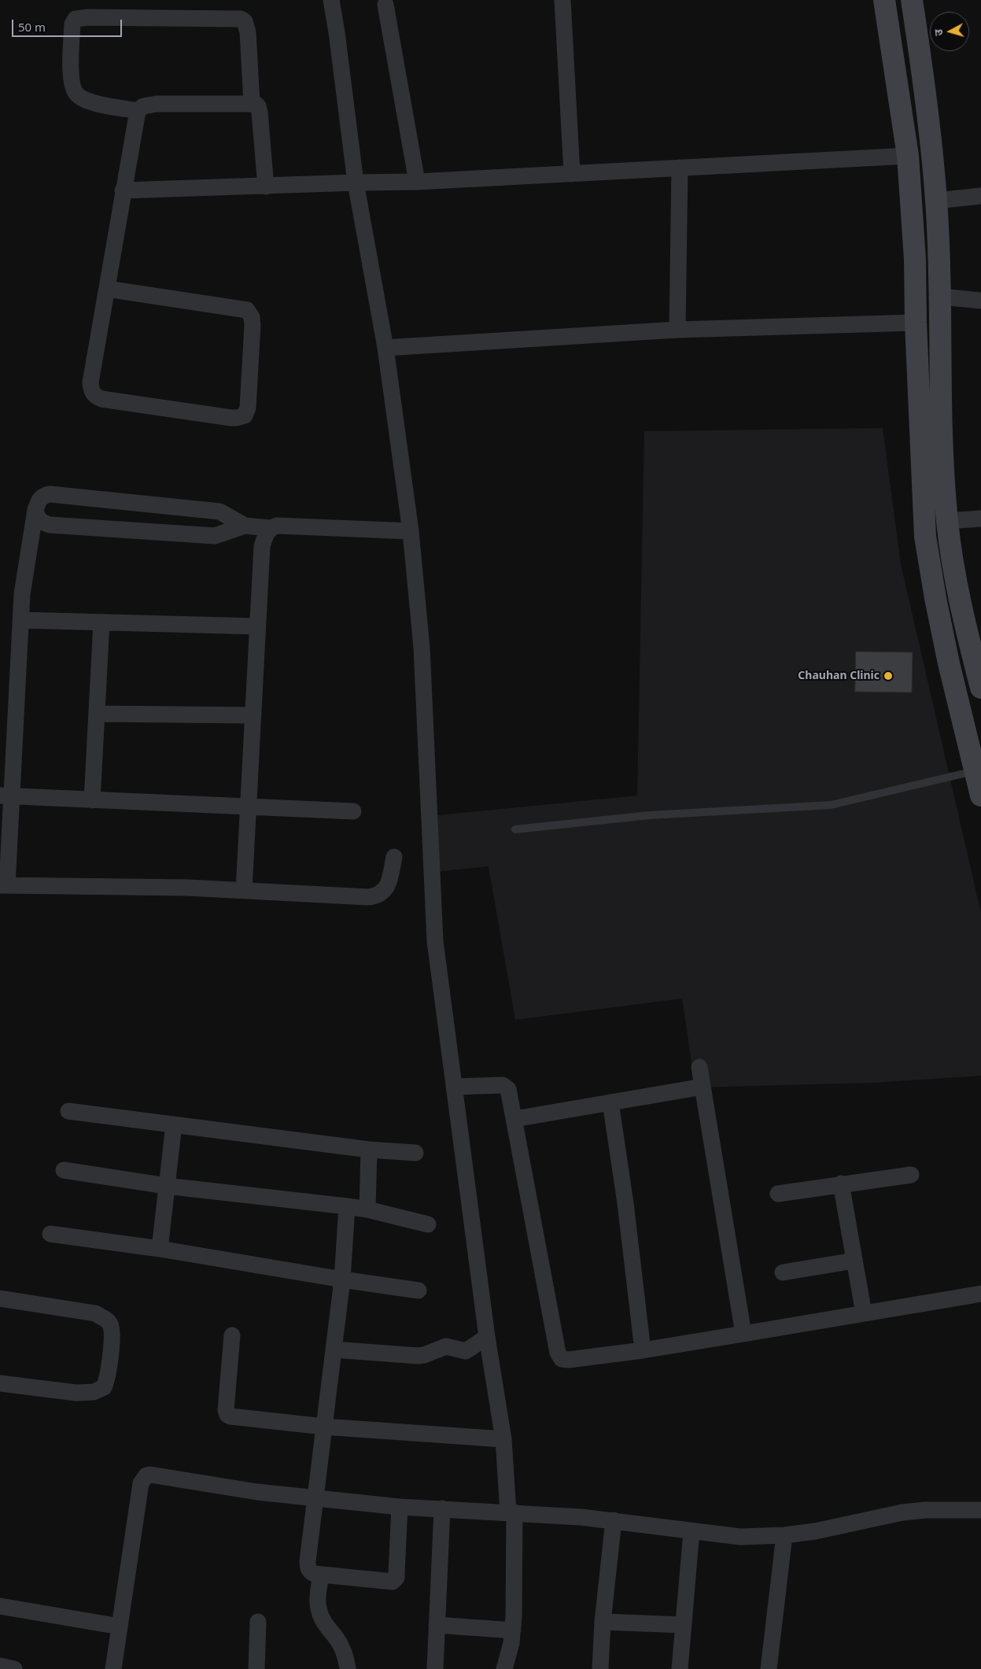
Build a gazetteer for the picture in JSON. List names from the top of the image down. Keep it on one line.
{"places":["Chauhan Clinic"],"scale_bar":"50 m","north":"left"}
